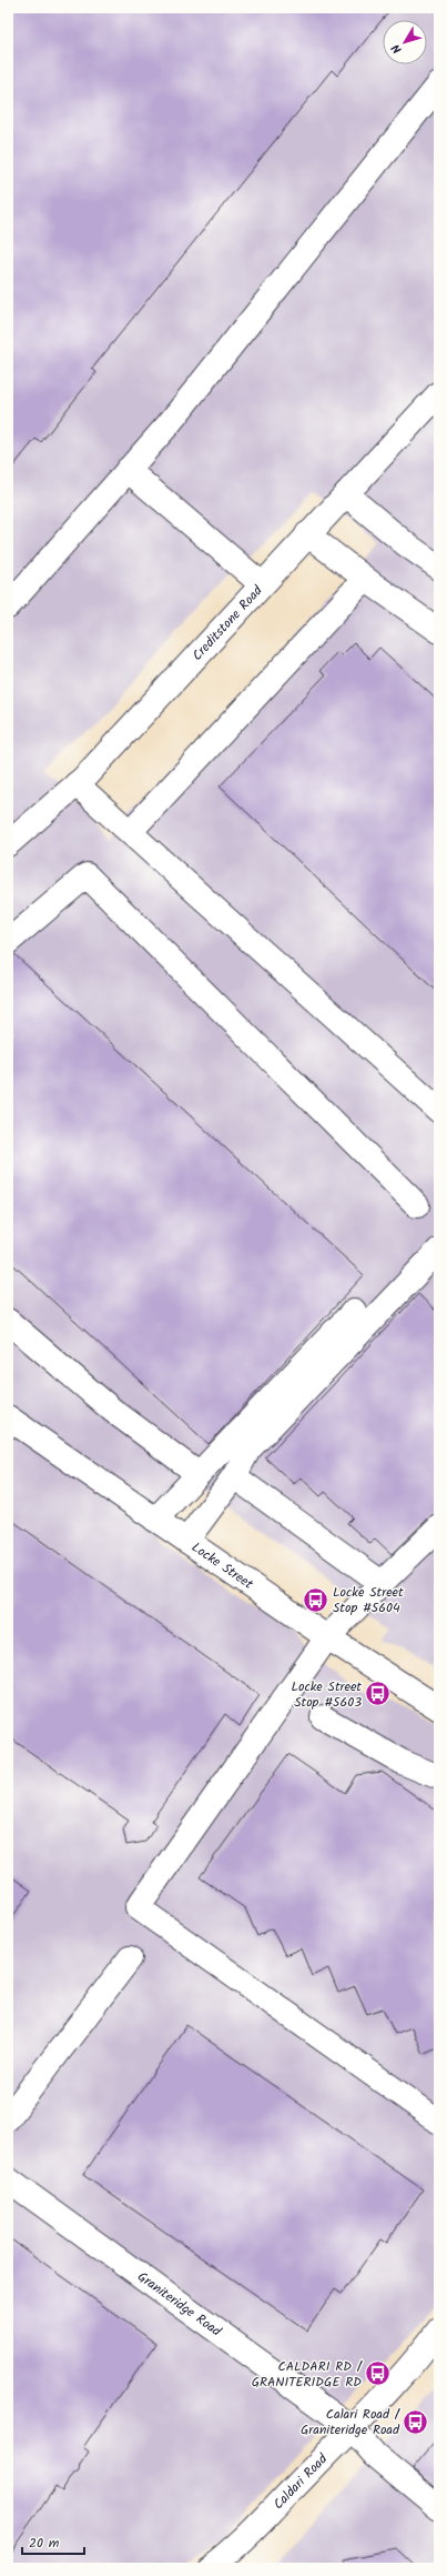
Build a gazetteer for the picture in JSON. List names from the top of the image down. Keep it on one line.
{"streets":{"street":["Creditstone Road","Locke Street","Graniteridge Road","Caldari Road"]},"crossings":[["Graniteridge Road","Caldari Road"]],"places":{"bus stop":["Locke Street Stop #5604","Locke Street Stop #5603","CALDARI RD / GRANITERIDGE RD","Calari Road / Graniteridge Road"]},"scale_bar":"20 m","north":"bottom left"}
